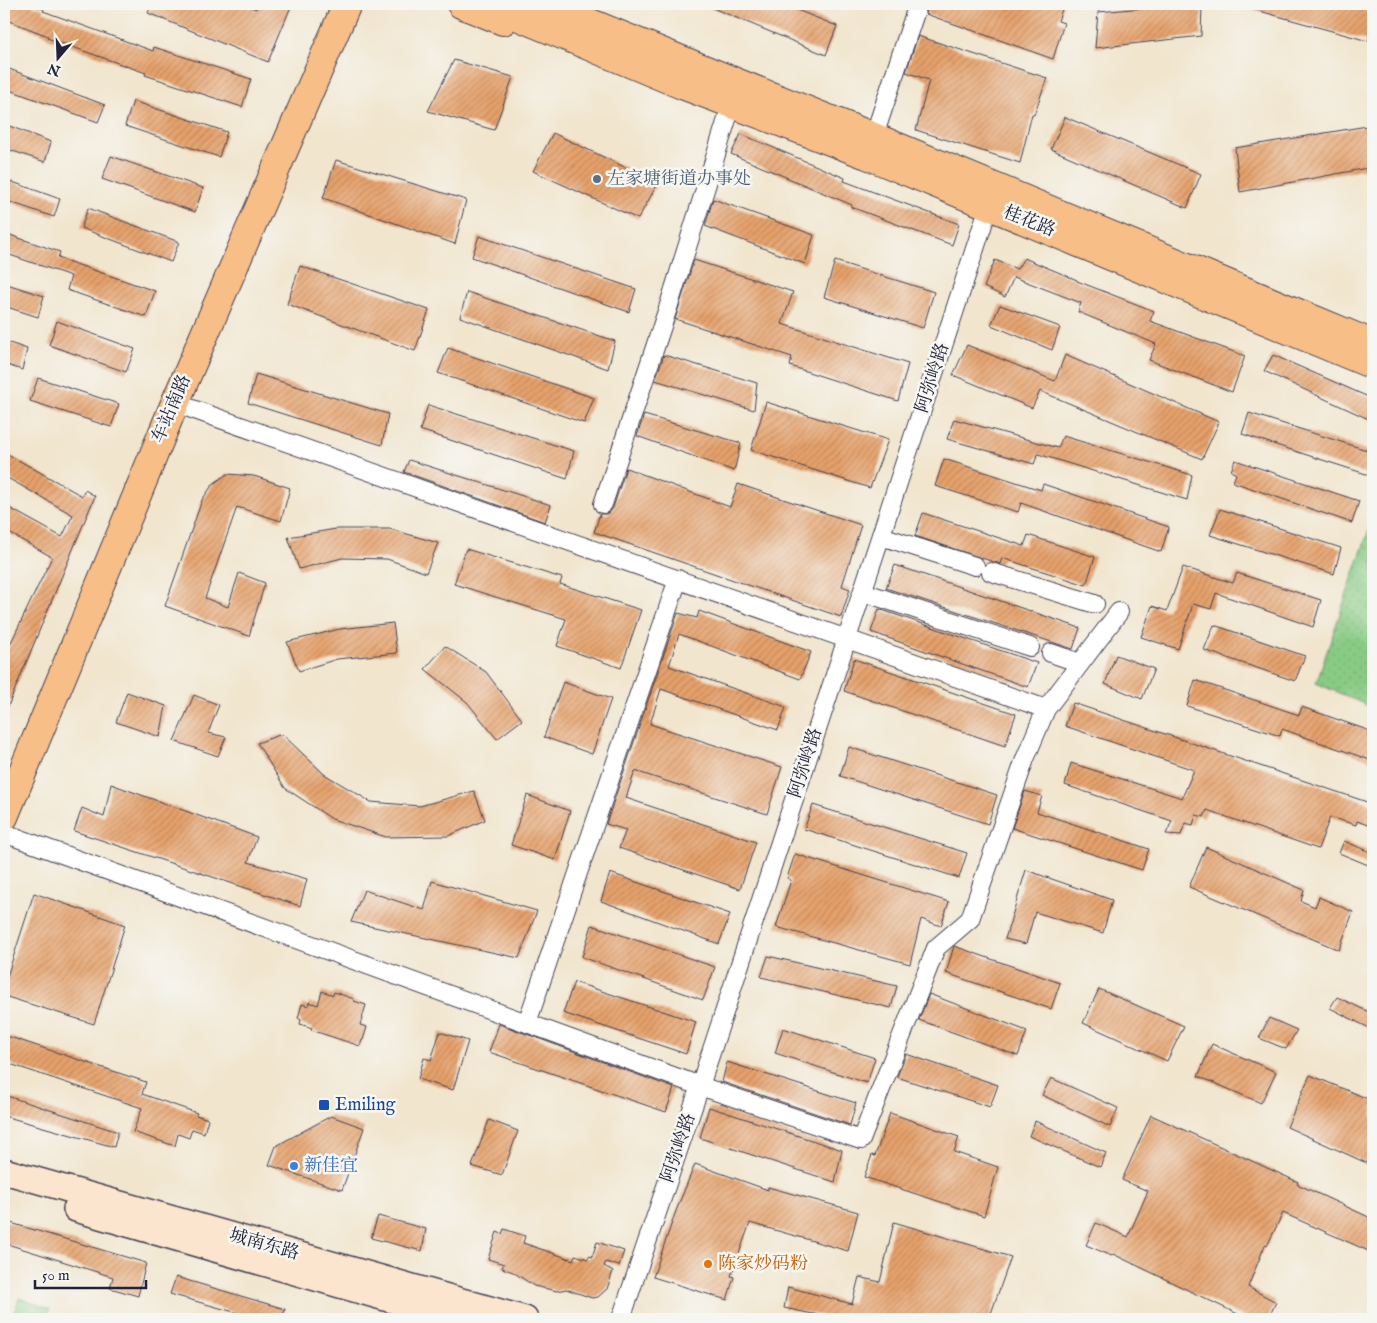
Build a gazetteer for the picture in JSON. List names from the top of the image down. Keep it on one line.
{"streets":{"main road":["桂花路","车站南路","城南东路"],"street":["阿弥岭路"]},"crossings":[["桂花路","阿弥岭路"]],"places":{"other":["左家塘街道办事处","新佳宜","陈家炒码粉"],"transit":["Emiling"]},"scale_bar":"50 m","north":"bottom"}
